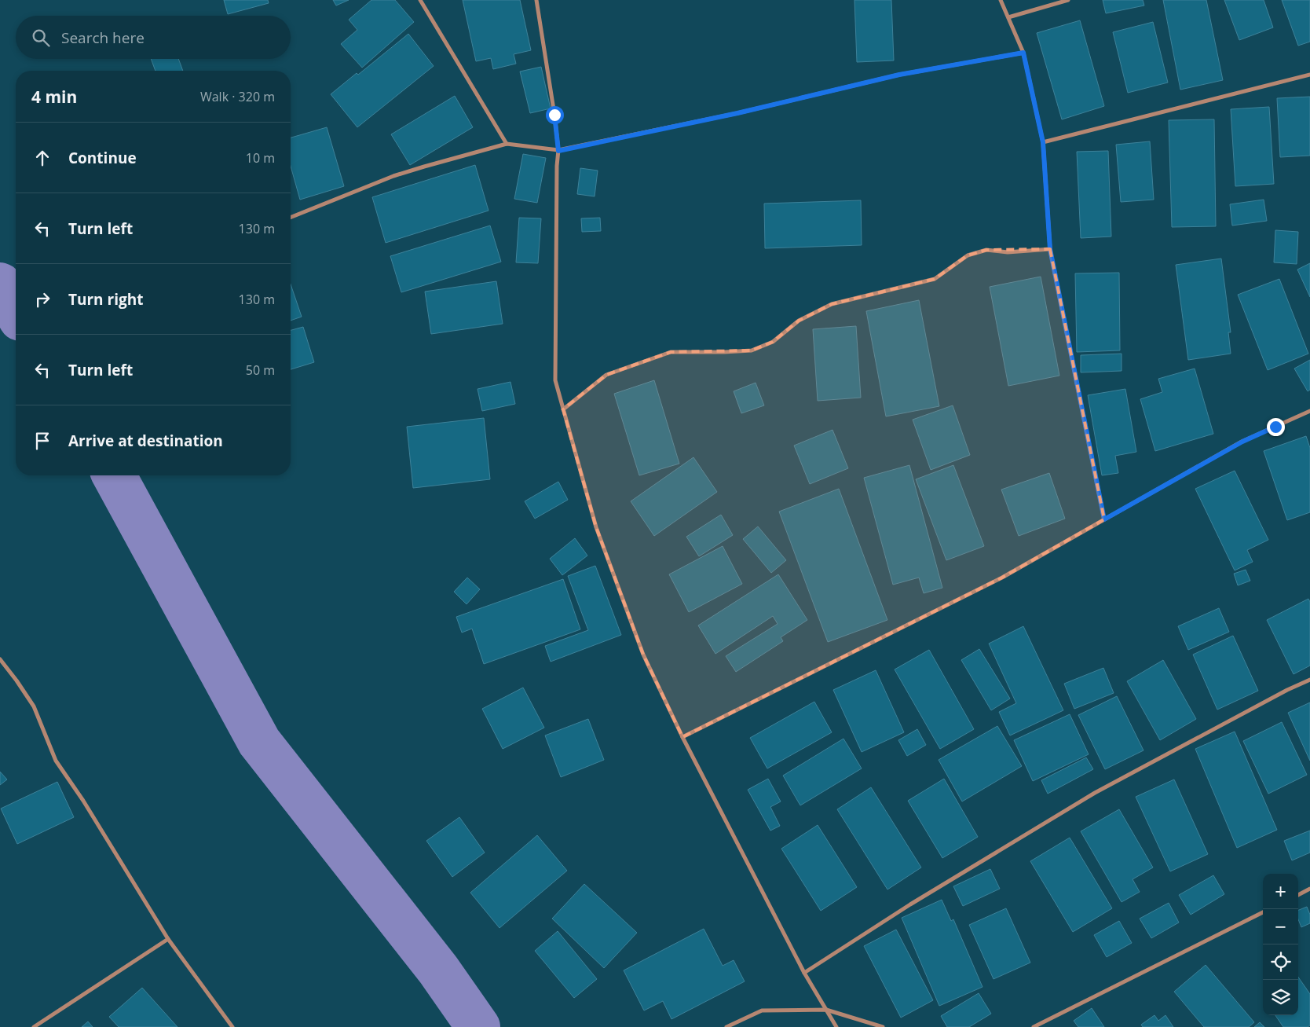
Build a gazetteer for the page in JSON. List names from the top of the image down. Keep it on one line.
{"page":{"search":"Search here","heading":["4 min","Walk · 320 m"],"list":[["Continue","10 m"],["Turn left","130 m"],["Turn right","130 m"],["Turn left","50 m"],"Arrive at destination"],"map_buttons":["+","−"]}}
